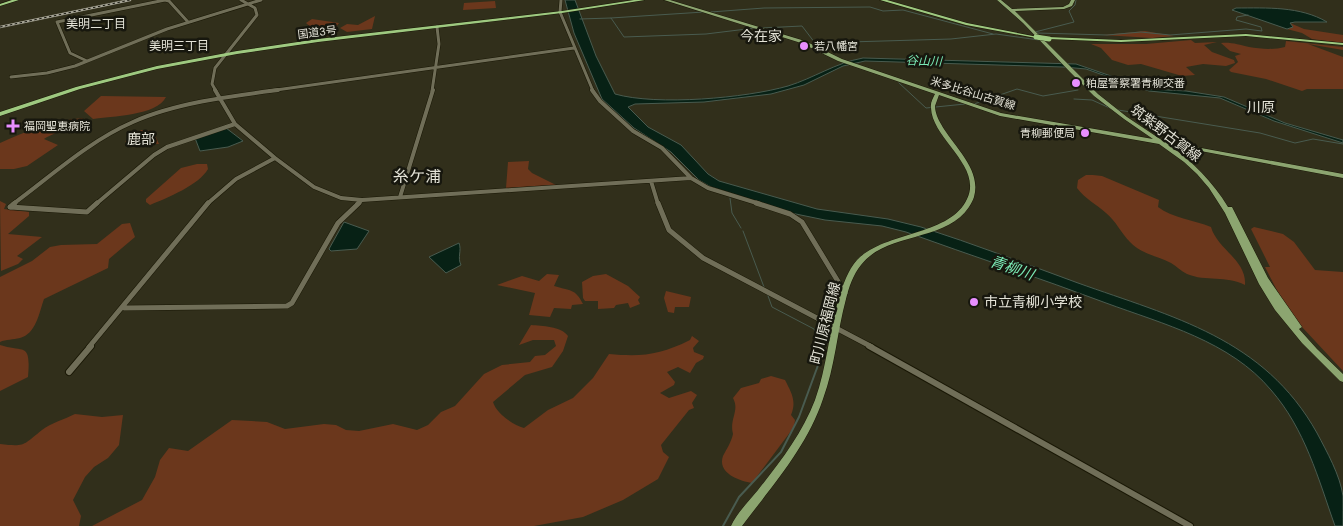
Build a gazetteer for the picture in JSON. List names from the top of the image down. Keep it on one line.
{"streets":{"highway":["国道3号"],"main road":["米多比谷山古賀線","筑紫野古賀線","町川原福岡線"]},"crossings":[["米多比谷山古賀線","筑紫野古賀線"],["米多比谷山古賀線","町川原福岡線"]],"districts":["美明二丁目","今在家","美明三丁目","川原","鹿部","糸ケ浦"],"water":["谷山川","青柳川"],"places":{"other":["若八幡宮","粕屋警察署青柳交番","青柳郵便局","市立青柳小学校"],"health":["福岡聖恵病院"]}}
